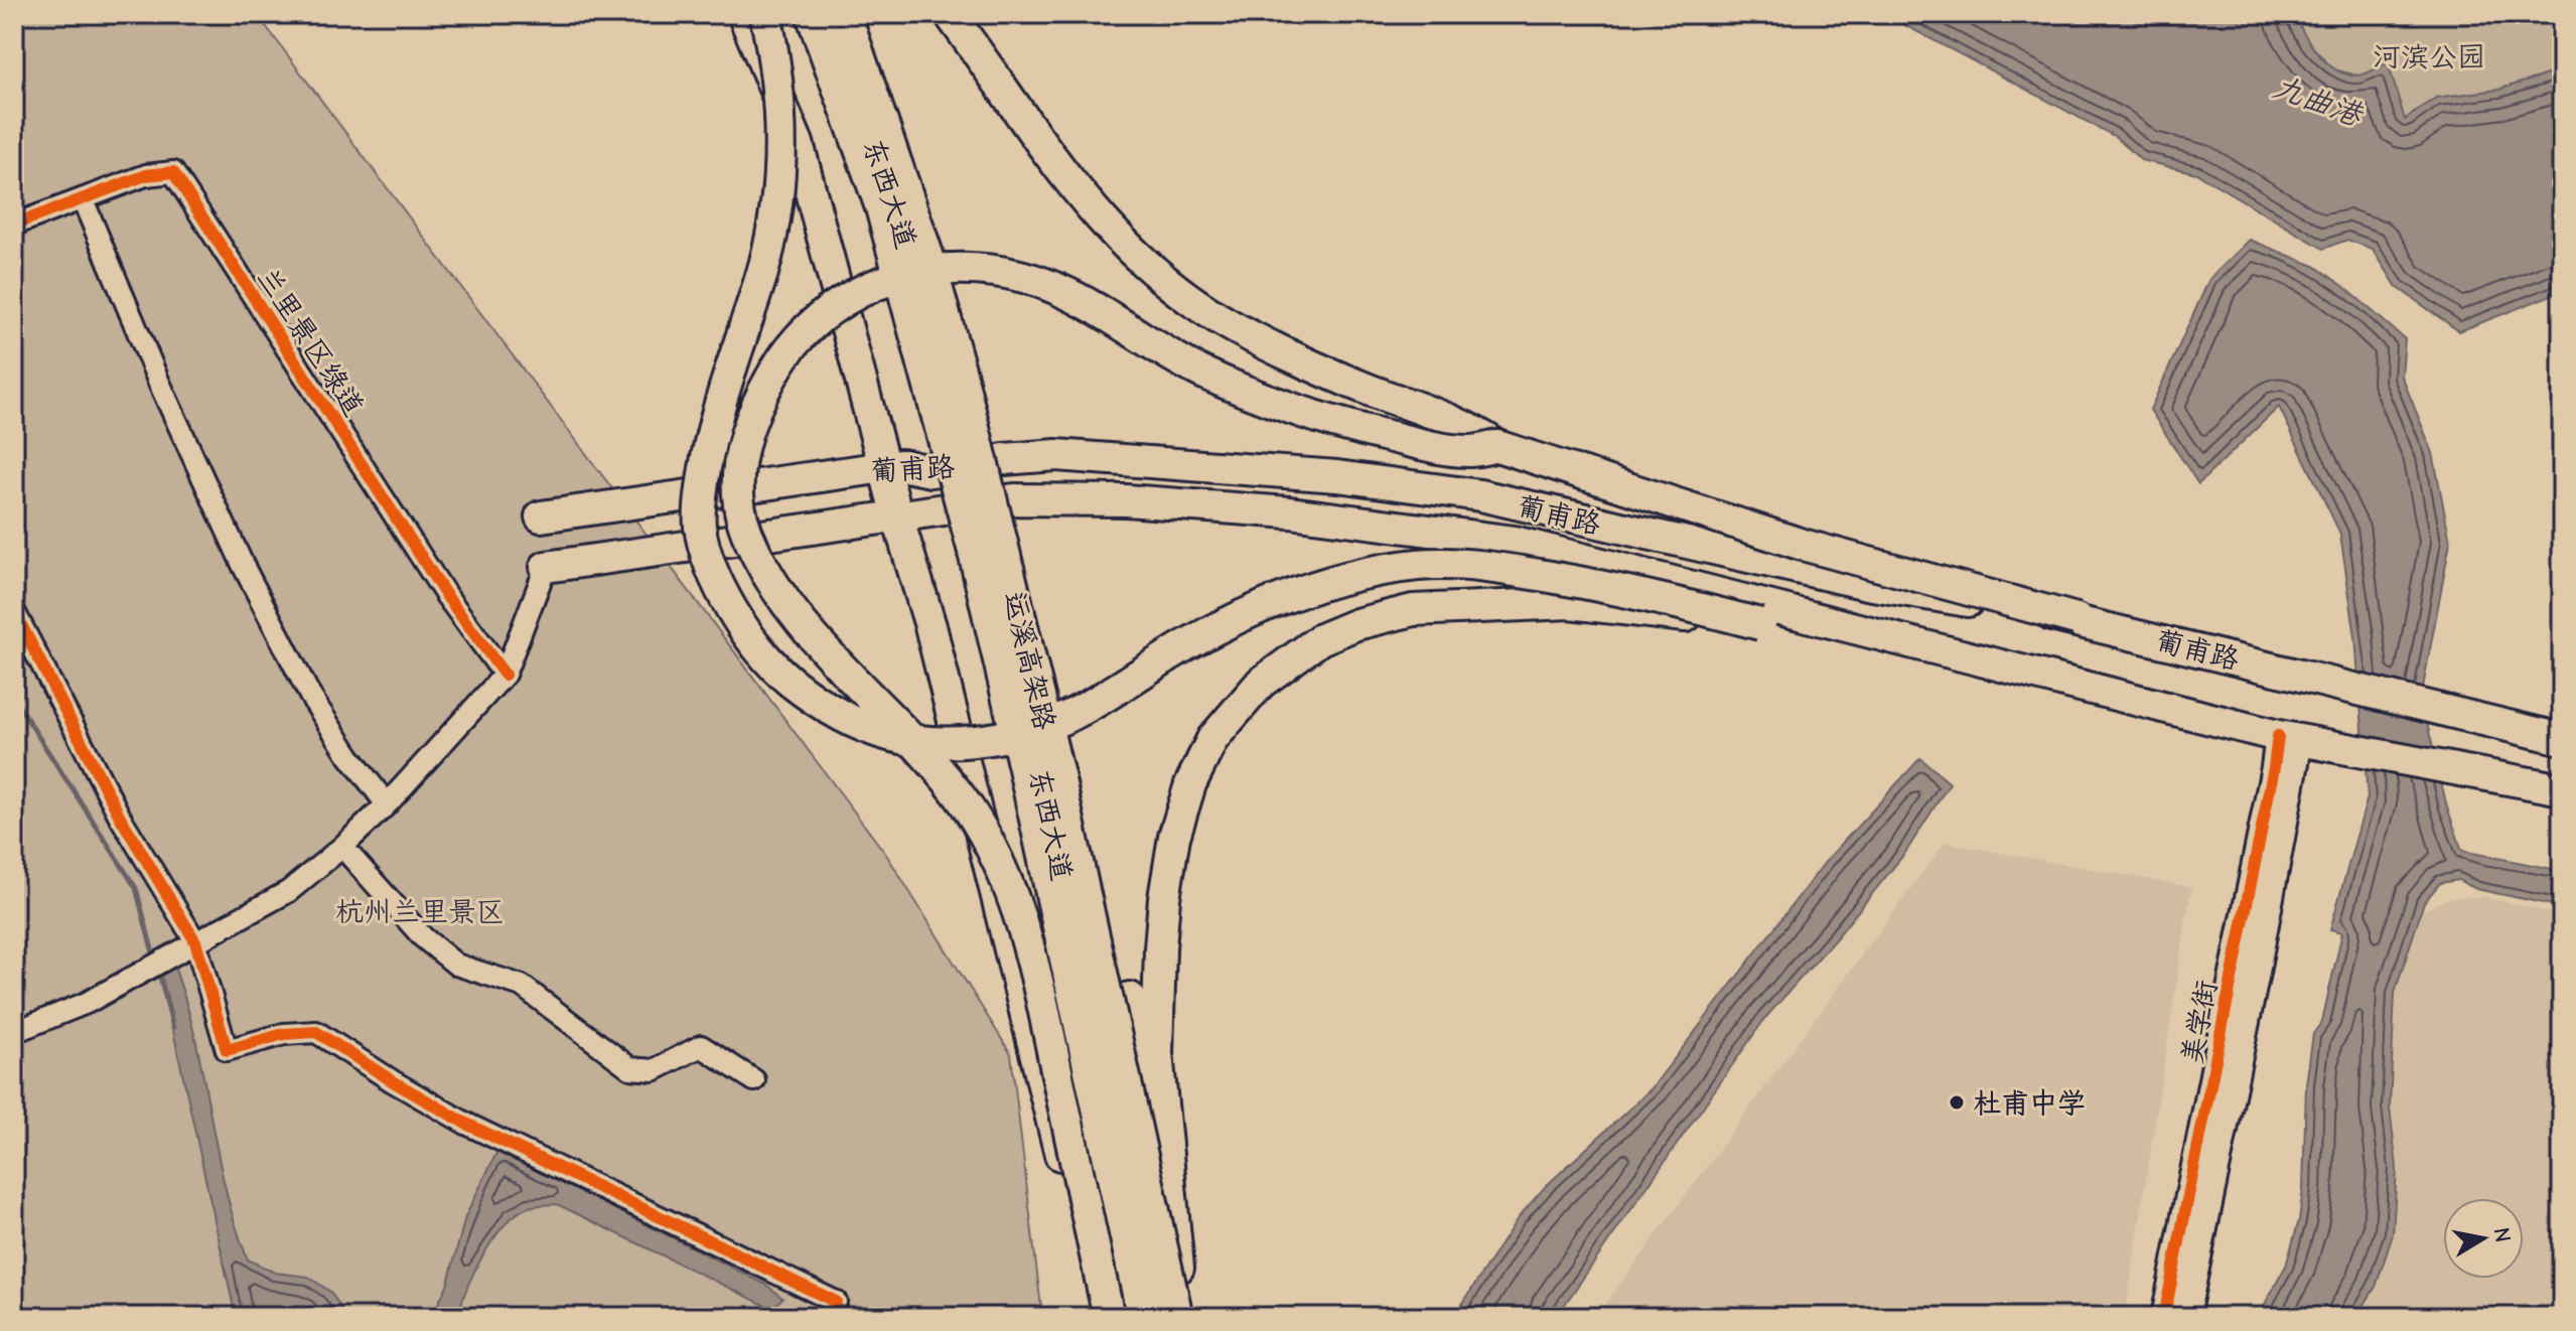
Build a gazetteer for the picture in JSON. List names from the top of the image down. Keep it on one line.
{"streets":{"highway":["运溪高架路"],"main road":["东西大道","葡甫路"],"street":["兰里景区绿道","美学街"]},"crossings":[["东西大道","葡甫路"],["葡甫路","美学街"]],"water":["九曲港"],"parks":["河滨公园","杭州兰里景区"],"places":["杜甫中学"],"north":"right"}
